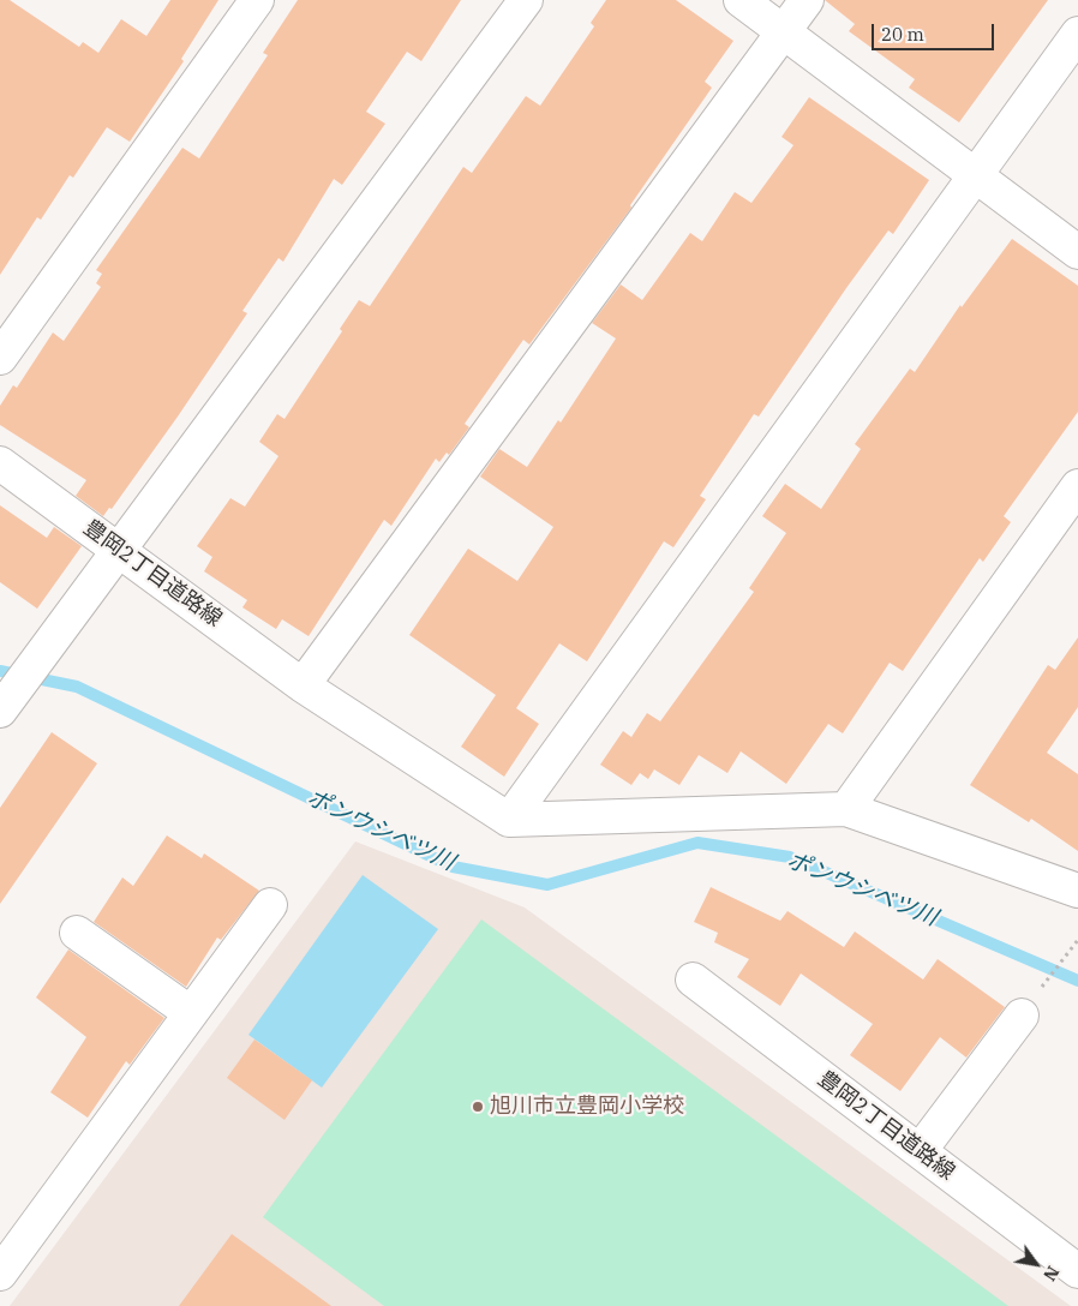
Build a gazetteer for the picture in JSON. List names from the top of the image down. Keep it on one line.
{"streets":{"street":["豊岡2丁目道路線"]},"water":["ポンウシベツ川"],"places":["旭川市立豊岡小学校"],"scale_bar":"20 m","north":"bottom right"}
